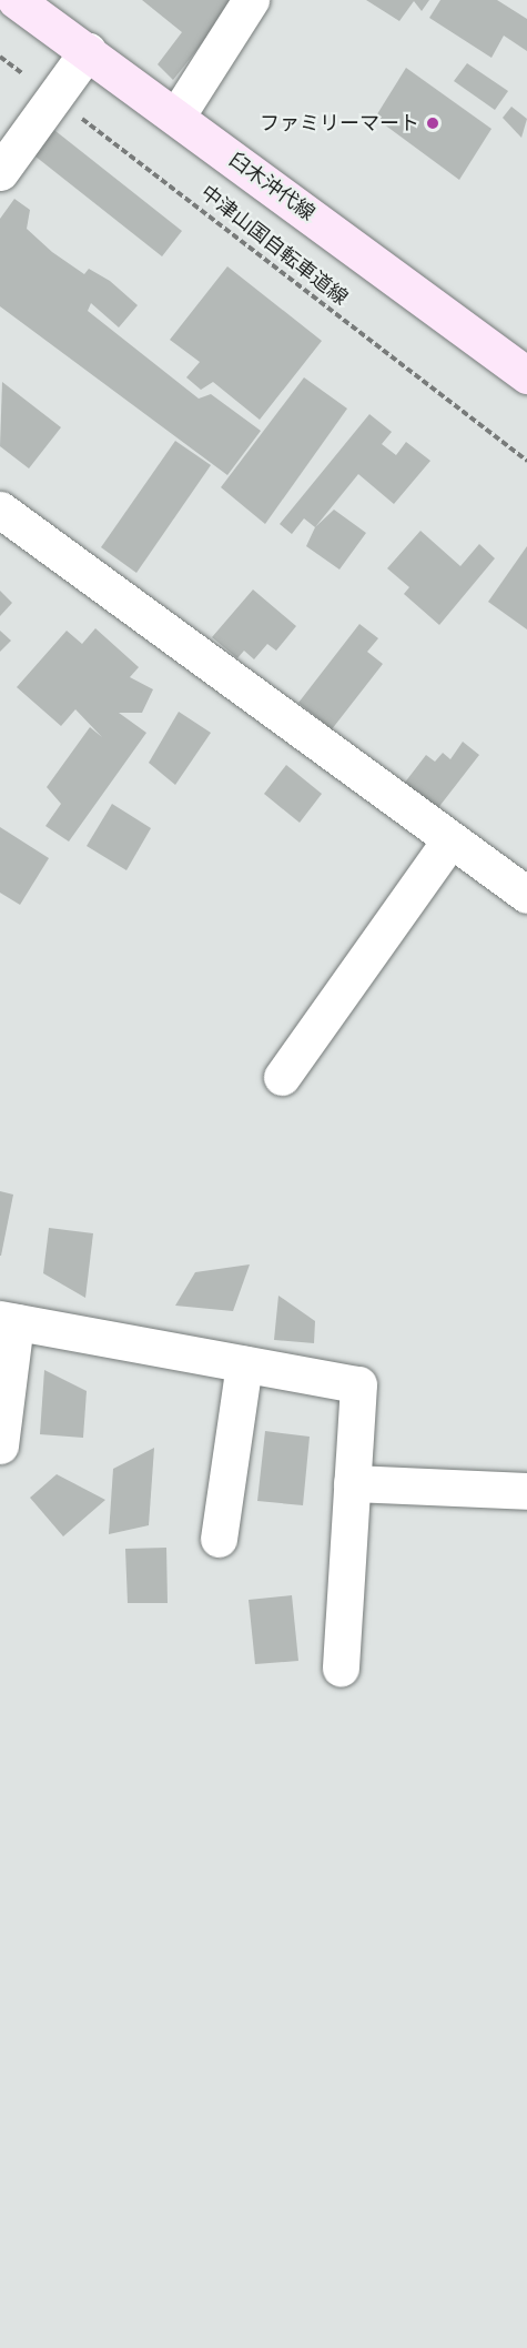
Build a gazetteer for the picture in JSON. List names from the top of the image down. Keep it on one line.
{"streets":{"main road":["臼木沖代線"],"path":["中津山国自転車道線"]},"places":["ファミリーマート"]}
